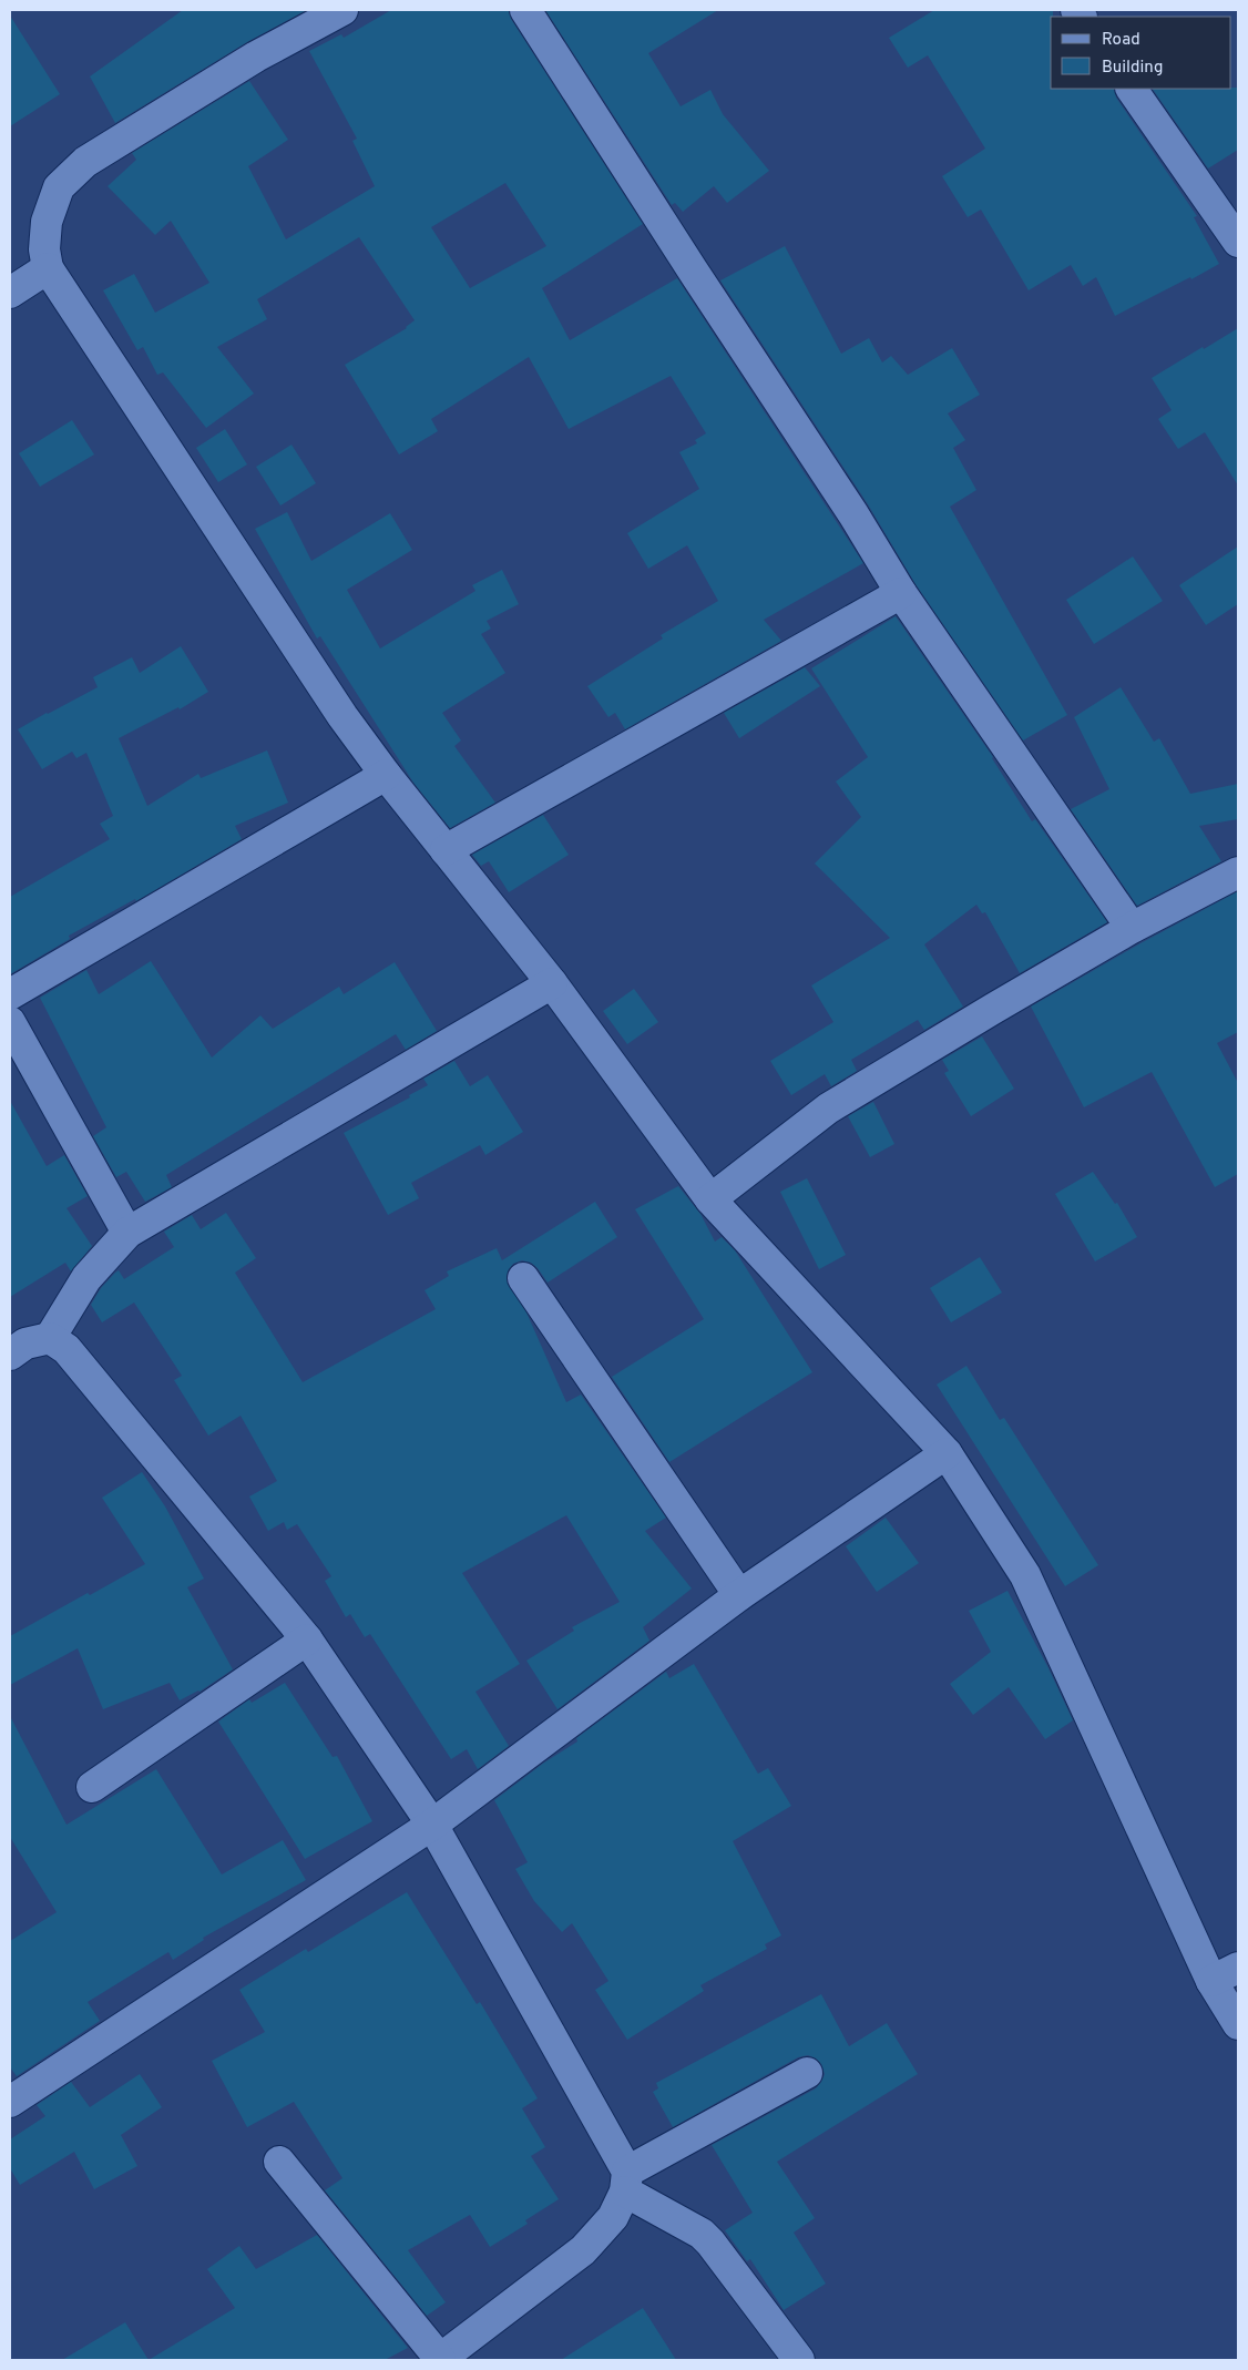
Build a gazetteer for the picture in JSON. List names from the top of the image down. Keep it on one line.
{"legend":["Road","Building"]}
